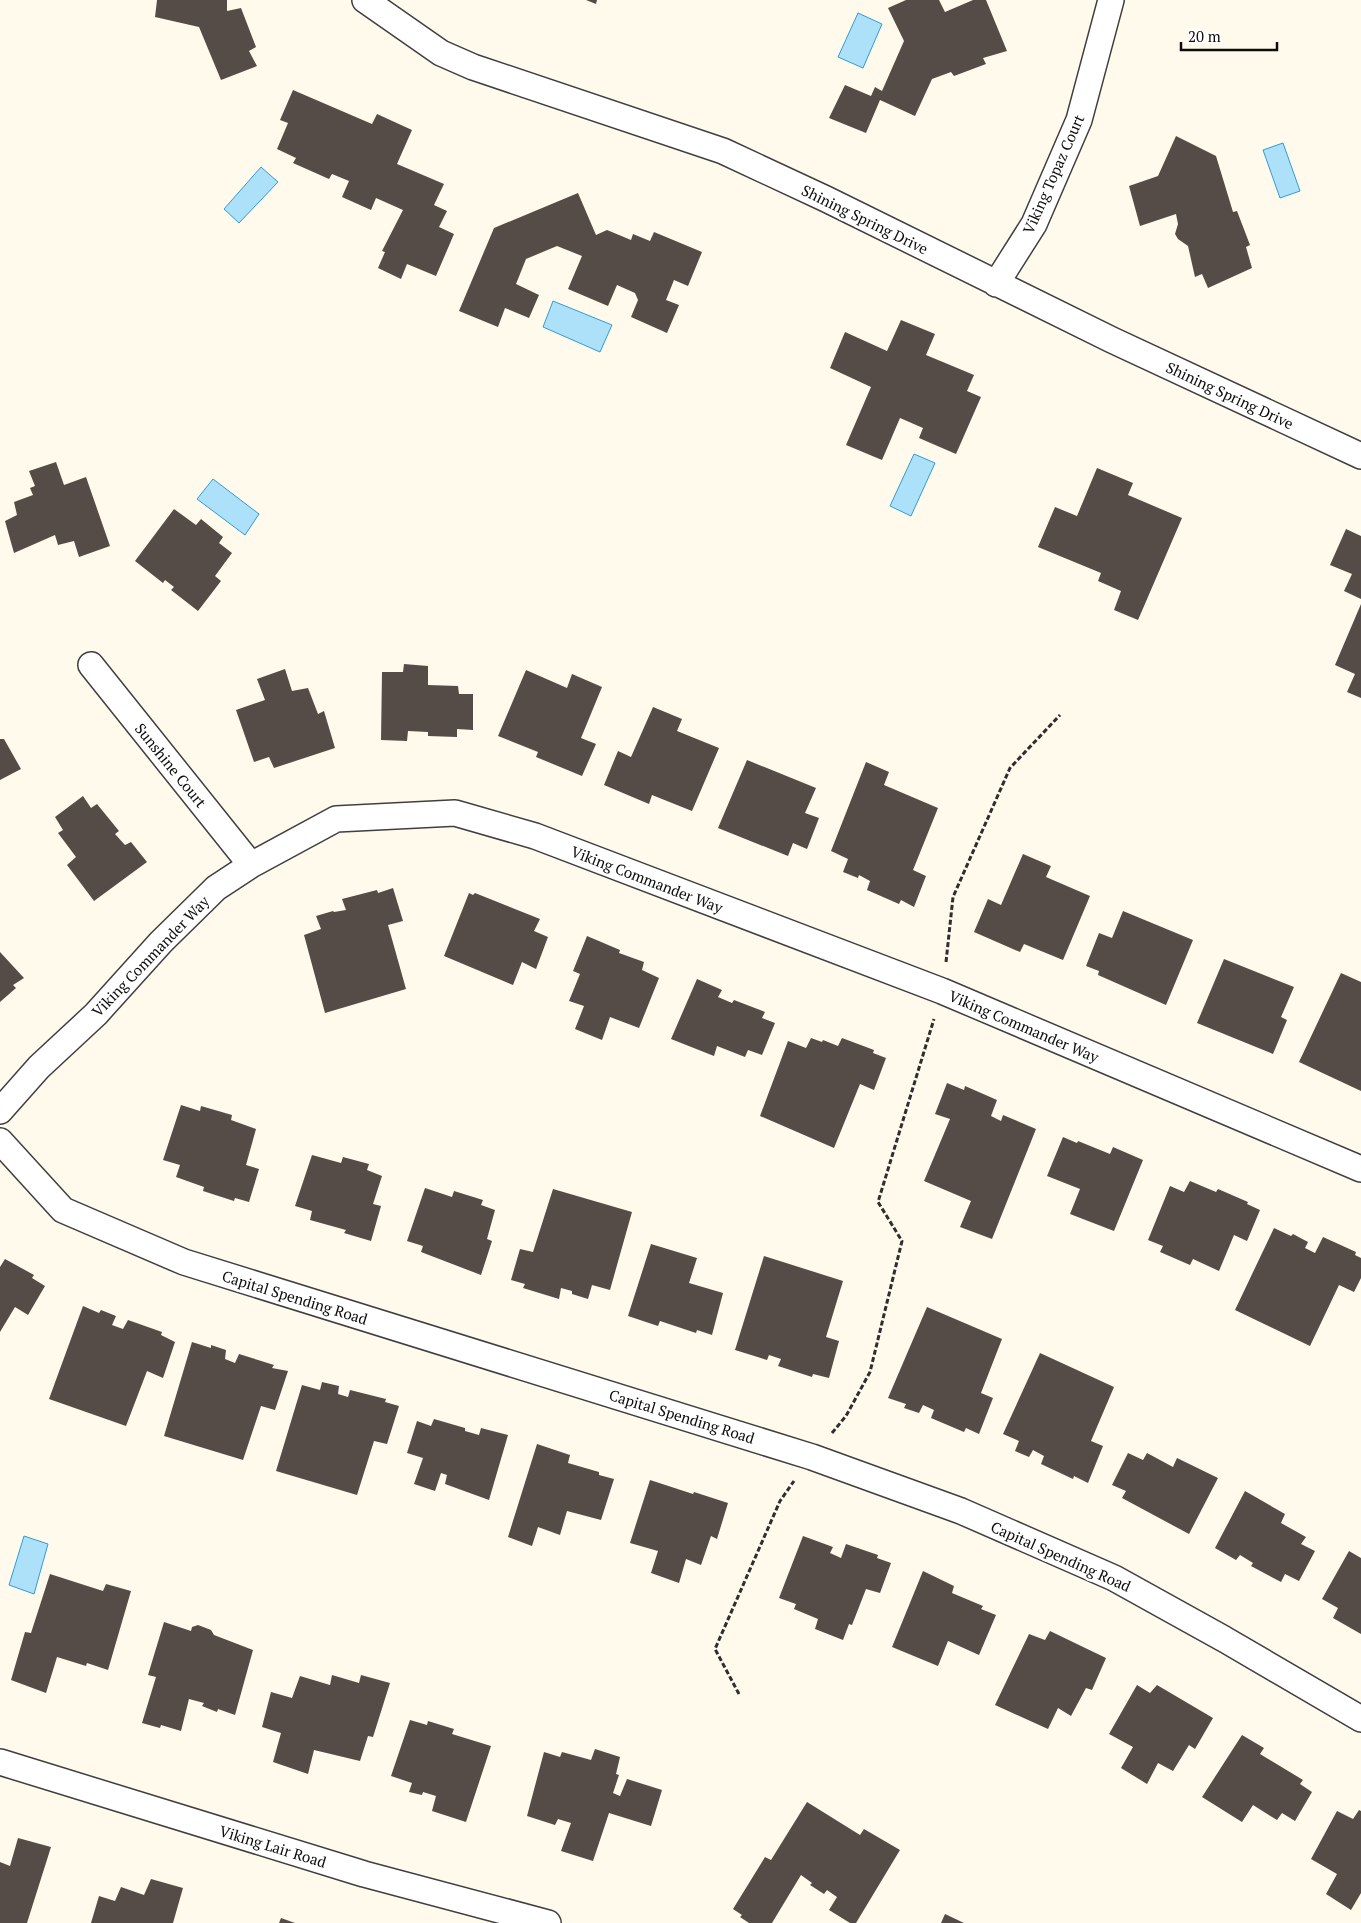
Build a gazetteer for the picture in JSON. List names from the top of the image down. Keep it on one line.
{"streets":{"street":["Viking Topaz Court","Shining Spring Drive","Sunshine Court","Viking Commander Way","Capital Spending Road","Viking Lair Road"]},"crossings":[["Viking Topaz Court","Shining Spring Drive"],["Sunshine Court","Viking Commander Way"]],"scale_bar":"20 m"}
